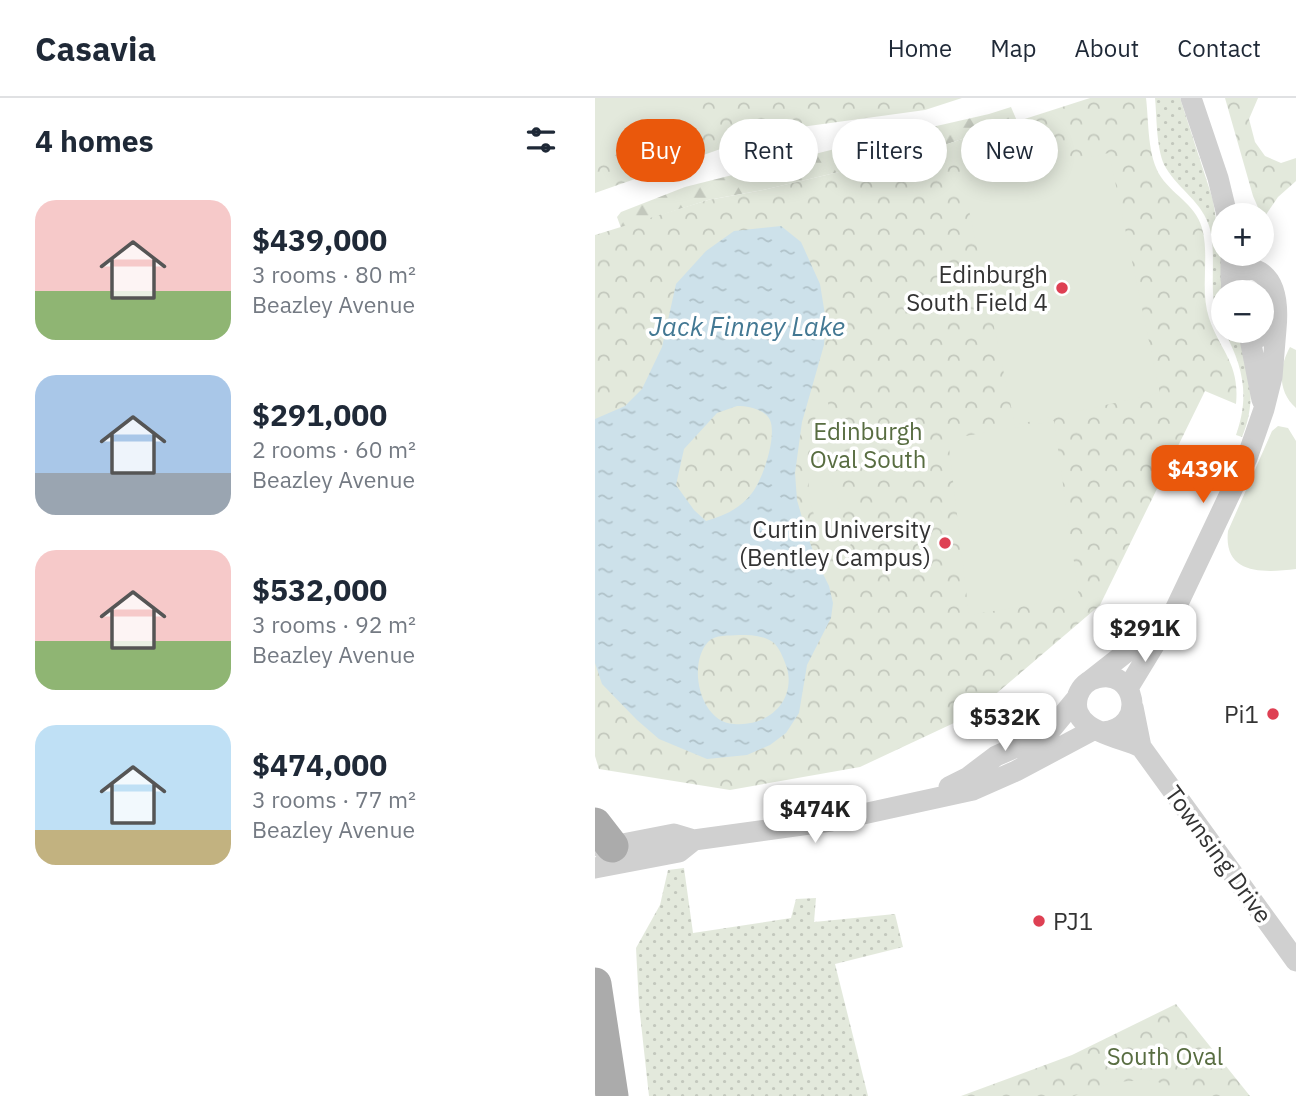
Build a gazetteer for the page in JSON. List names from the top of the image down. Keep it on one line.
{"streets":{"street":["Townsing Drive"]},"water":["Jack Finney Lake"],"parks":["Edinburgh Oval South","South Oval"],"places":["Edinburgh South Field 4","Curtin University (Bentley Campus)","Pi1","PJ1"],"page":{"header":"Casavia","nav":["Home","Map","About","Contact"],"heading":"4 homes","chip":["Buy","Rent","Filters","New"],"list":[{"name":"$439,000","note":"3 rooms · 80 m² · Beazley Avenue"},{"name":"$291,000","note":"2 rooms · 60 m² · Beazley Avenue"},{"name":"$532,000","note":"3 rooms · 92 m² · Beazley Avenue"},{"name":"$474,000","note":"3 rooms · 77 m² · Beazley Avenue"}],"map_buttons":["+","−"],"price":["$439K","$291K","$532K","$474K"]}}
